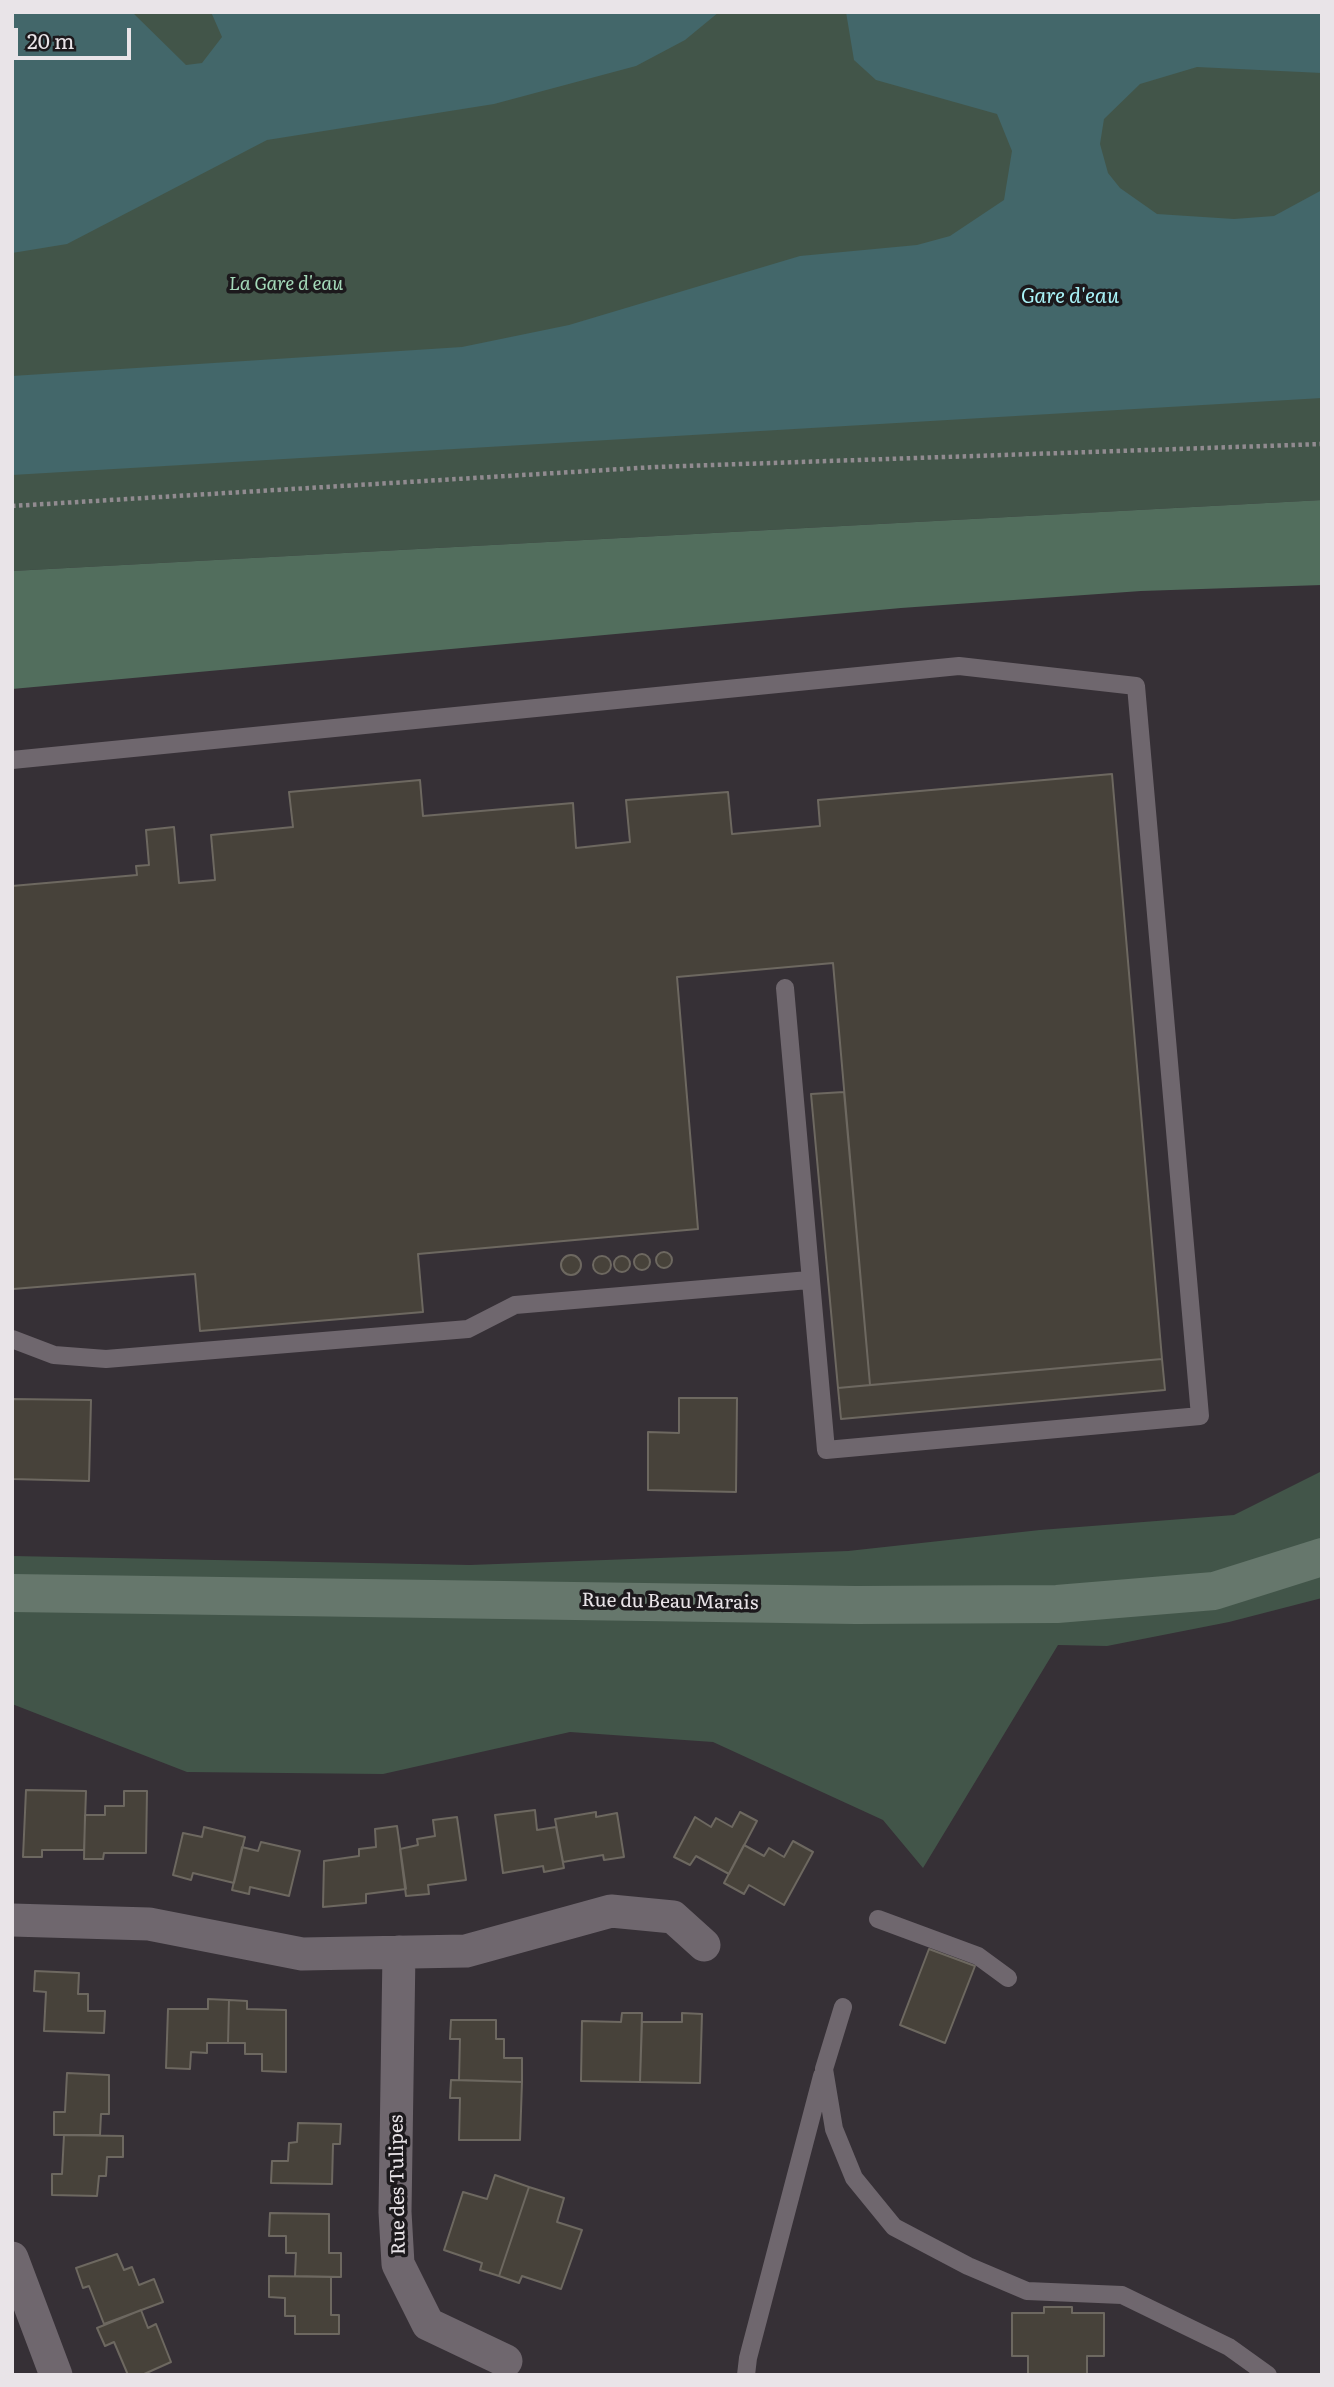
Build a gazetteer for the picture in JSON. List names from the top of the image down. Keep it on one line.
{"streets":{"street":["Rue du Beau Marais","Rue des Tulipes"]},"water":["Gare d'eau"],"parks":["La Gare d'eau"],"scale_bar":"20 m"}
